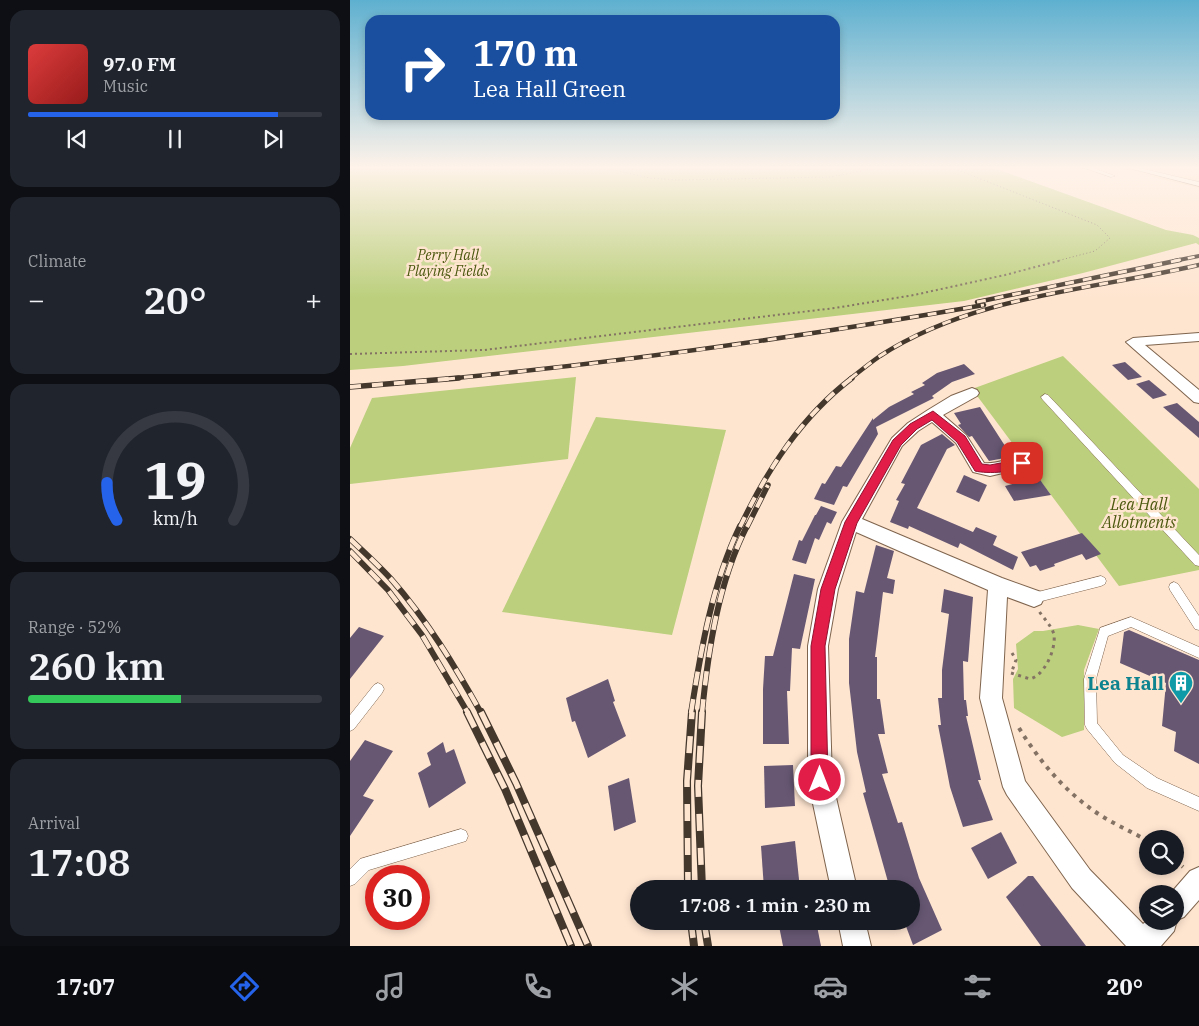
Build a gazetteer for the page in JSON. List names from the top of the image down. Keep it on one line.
{"parks":["Perry Hall Playing Fields","Lea Hall Allotments"],"places":{"building":["Lea Hall"]},"page":{"turn":["170 m","Lea Hall Green"],"song":["97.0 FM","Music"],"tile":["Climate",["Range · 52%","260 km"],["Arrival","17:08"]],"heat":["−","20°","+"],"limit":"30","trip":"17:08 · 1 min · 230 m","tabs":["17:07","20°"],"gauge":["19","km/h"]}}
